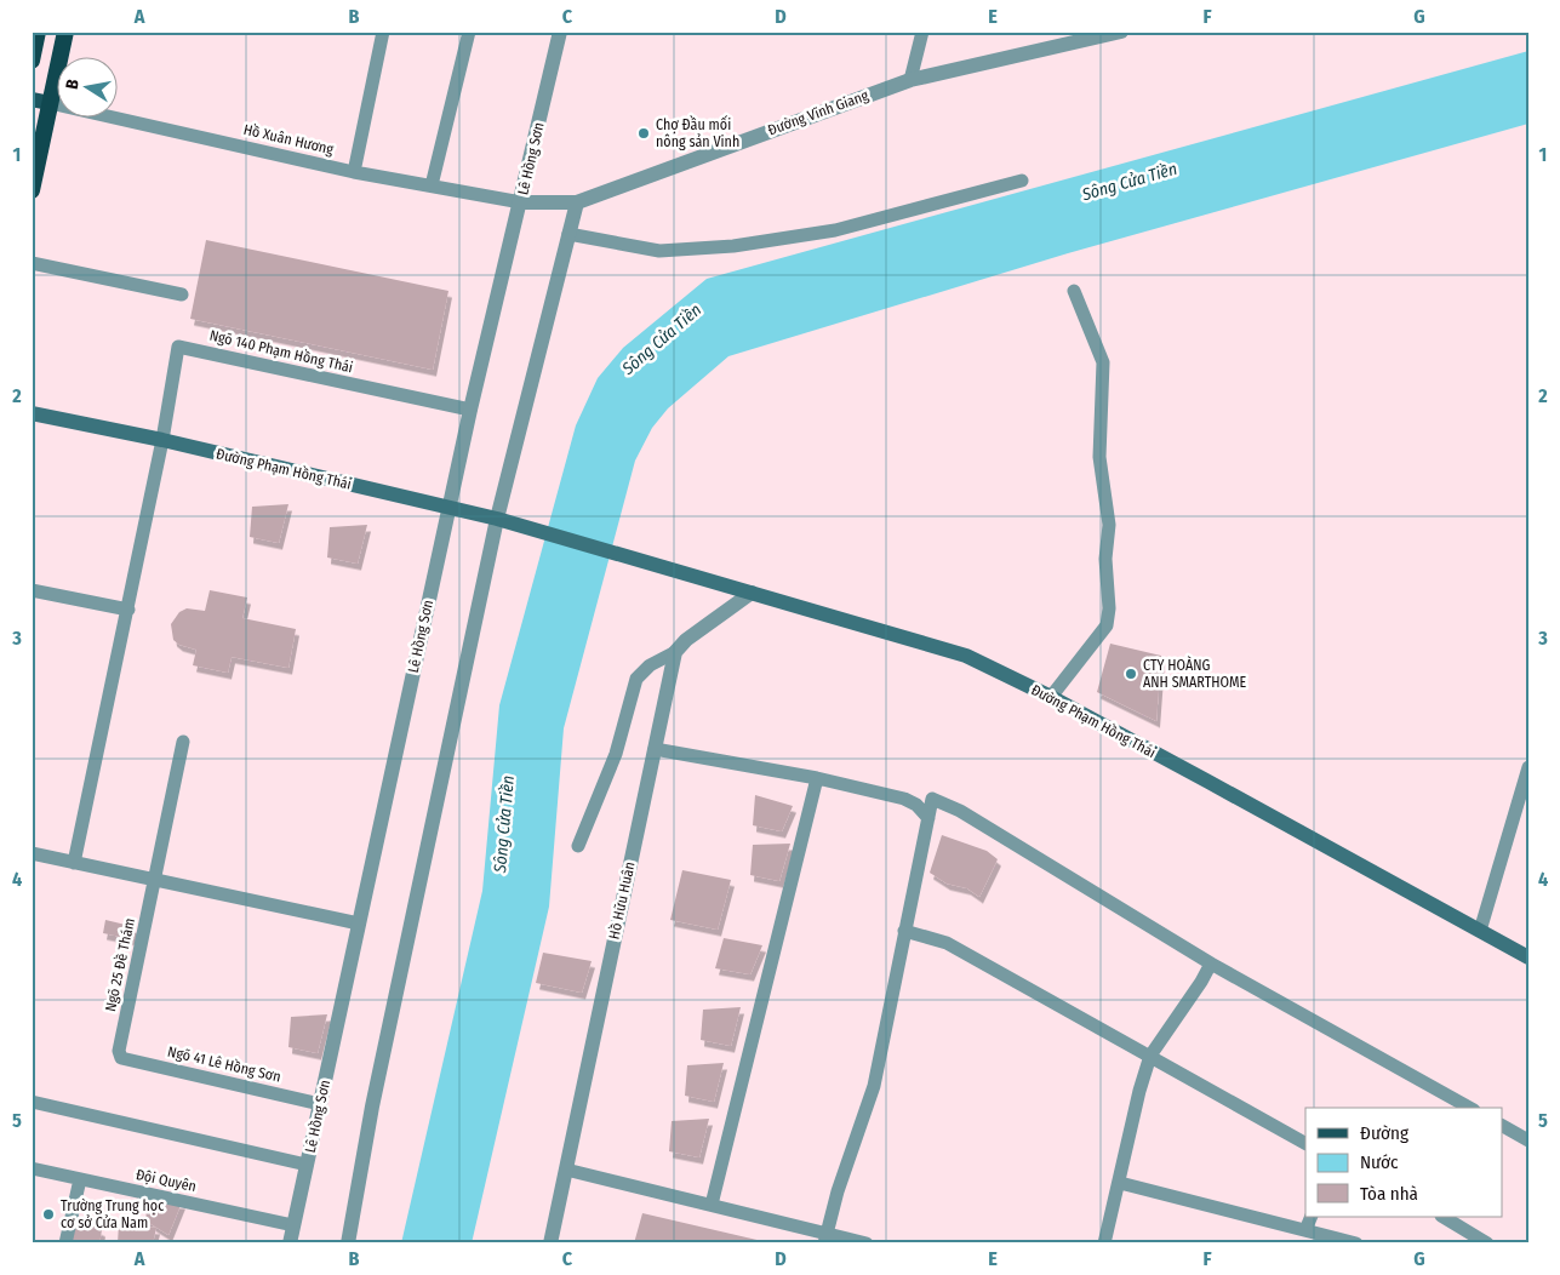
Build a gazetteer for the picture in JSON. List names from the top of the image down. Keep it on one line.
{"streets":{"main road":["Đường Phạm Hồng Thái"],"street":["Đường Vĩnh Giang","Hồ Xuân Hương","Lê Hồng Sơn","Ngõ 140 Phạm Hồng Thái","Hồ Hữu Huân","Ngõ 25 Đề Thám","Ngõ 41 Lê Hồng Sơn","Đội Quyên"]},"crossings":[["Đường Vĩnh Giang","Hồ Xuân Hương"],["Đường Vĩnh Giang","Lê Hồng Sơn"],["Hồ Xuân Hương","Lê Hồng Sơn"],["Lê Hồng Sơn","Ngõ 140 Phạm Hồng Thái"],["Lê Hồng Sơn","Đường Phạm Hồng Thái"],["Lê Hồng Sơn","Ngõ 41 Lê Hồng Sơn"],["Lê Hồng Sơn","Đội Quyên"],["Ngõ 140 Phạm Hồng Thái","Đường Phạm Hồng Thái"],["Ngõ 25 Đề Thám","Ngõ 41 Lê Hồng Sơn"]],"water":["Sông Cửa Tiền"],"places":["Chợ Đầu mối nông sản Vinh","CTY HOÀNG ANH SMARTHOME","Trường Trung học cơ sở Cửa Nam"],"legend":["Đường","Nước","Tòa nhà"],"north":"left","grid":{"columns":["A","B","C","D","E","F","G"],"rows":["1","2","3","4","5"]}}
